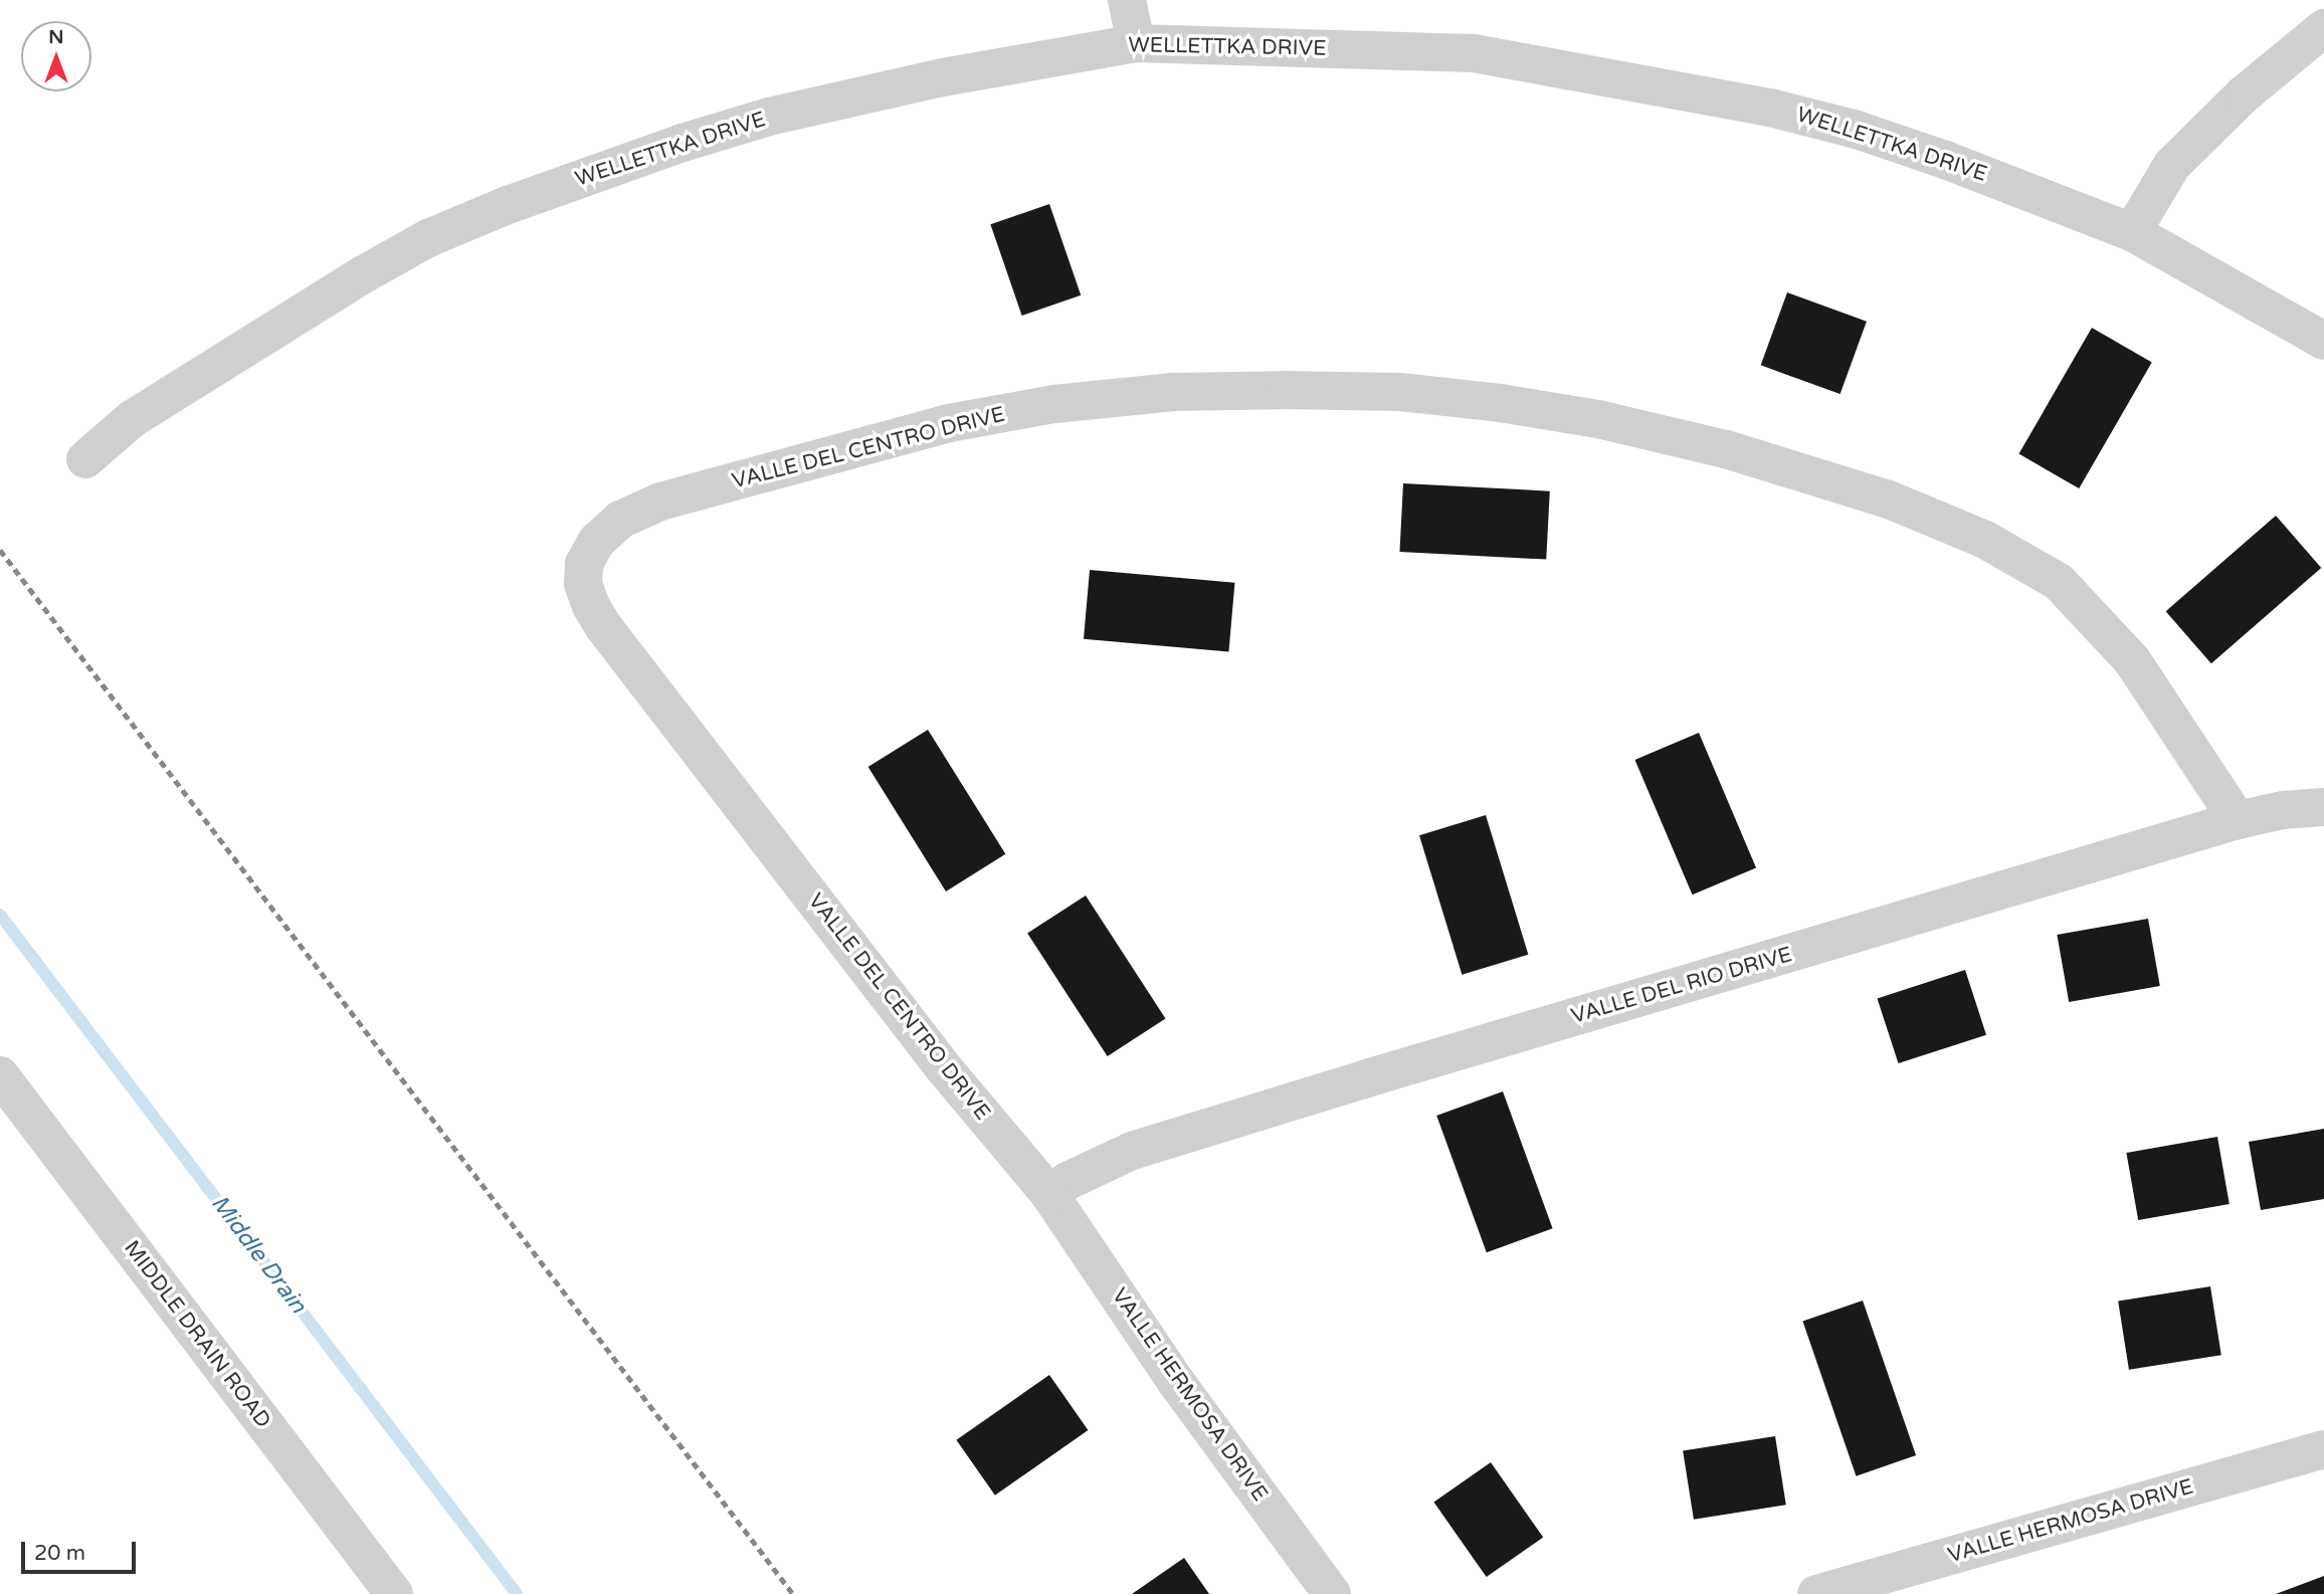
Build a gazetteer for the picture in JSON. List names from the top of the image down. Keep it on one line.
{"streets":{"street":["WELLETTKA DRIVE","VALLE DEL CENTRO DRIVE","VALLE DEL RIO DRIVE","MIDDLE DRAIN ROAD","VALLE HERMOSA DRIVE"]},"crossings":[["VALLE DEL CENTRO DRIVE","VALLE DEL RIO DRIVE"],["VALLE DEL CENTRO DRIVE","VALLE HERMOSA DRIVE"],["VALLE DEL RIO DRIVE","VALLE HERMOSA DRIVE"]],"water":["Middle Drain"],"scale_bar":"20 m","north":"top"}
